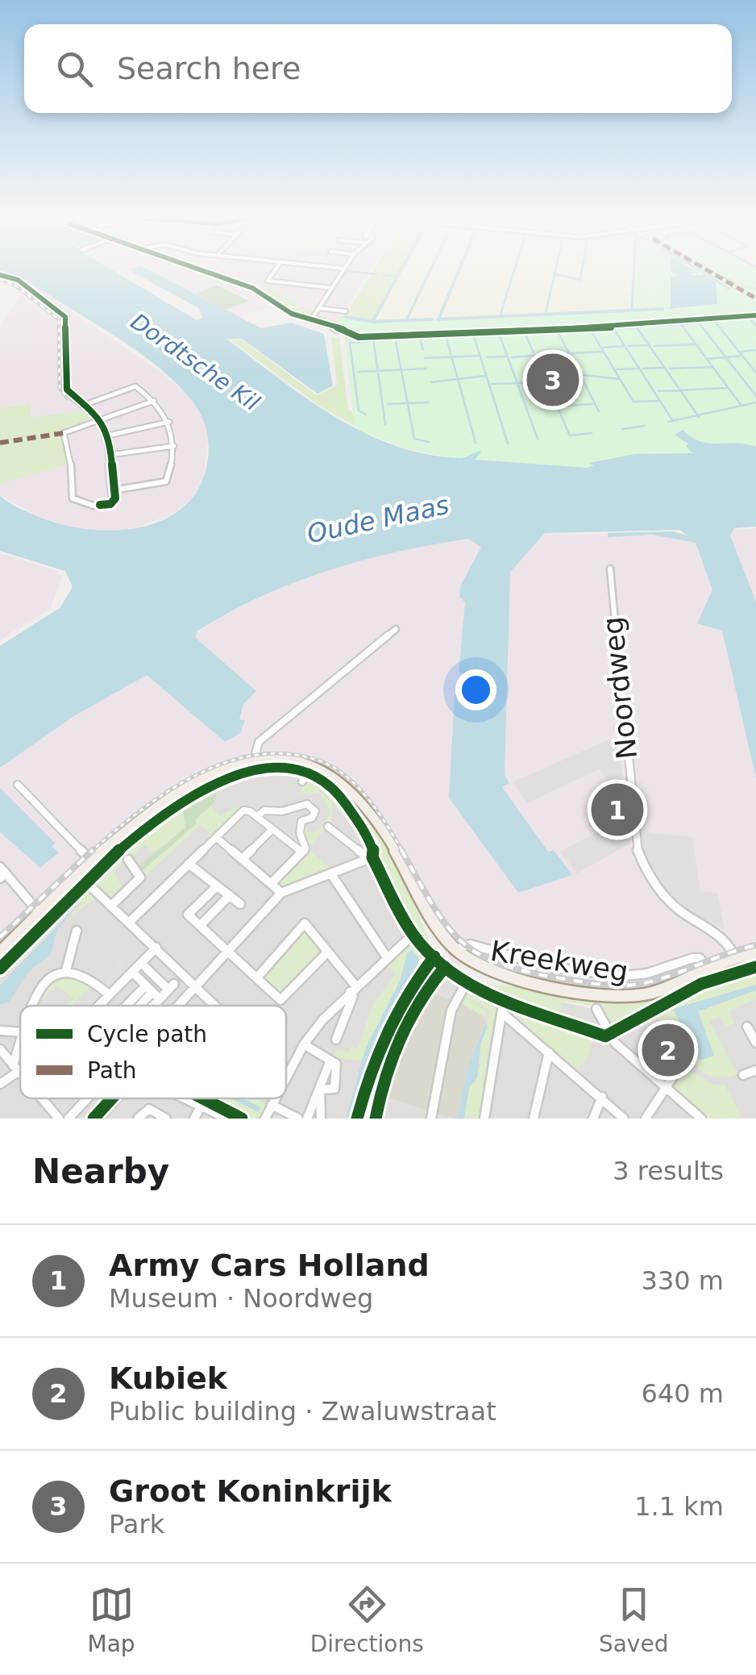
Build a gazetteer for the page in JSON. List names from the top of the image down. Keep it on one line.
{"streets":{"street":["Noordweg","Kreekweg"]},"water":["Dordtsche Kil","Oude Maas"],"legend":["Cycle path","Path"],"page":{"search":"Search here","pins":["3","1","2"],"heading":["Nearby","3 results"],"list":[{"mark":"1","name":"Army Cars Holland","note":"Museum · Noordweg","value":"330 m"},{"mark":"2","name":"Kubiek","note":"Public building · Zwaluwstraat","value":"640 m"},{"mark":"3","name":"Groot Koninkrijk","note":"Park","value":"1.1 km"}],"nav":["Map","Directions","Saved"]}}
